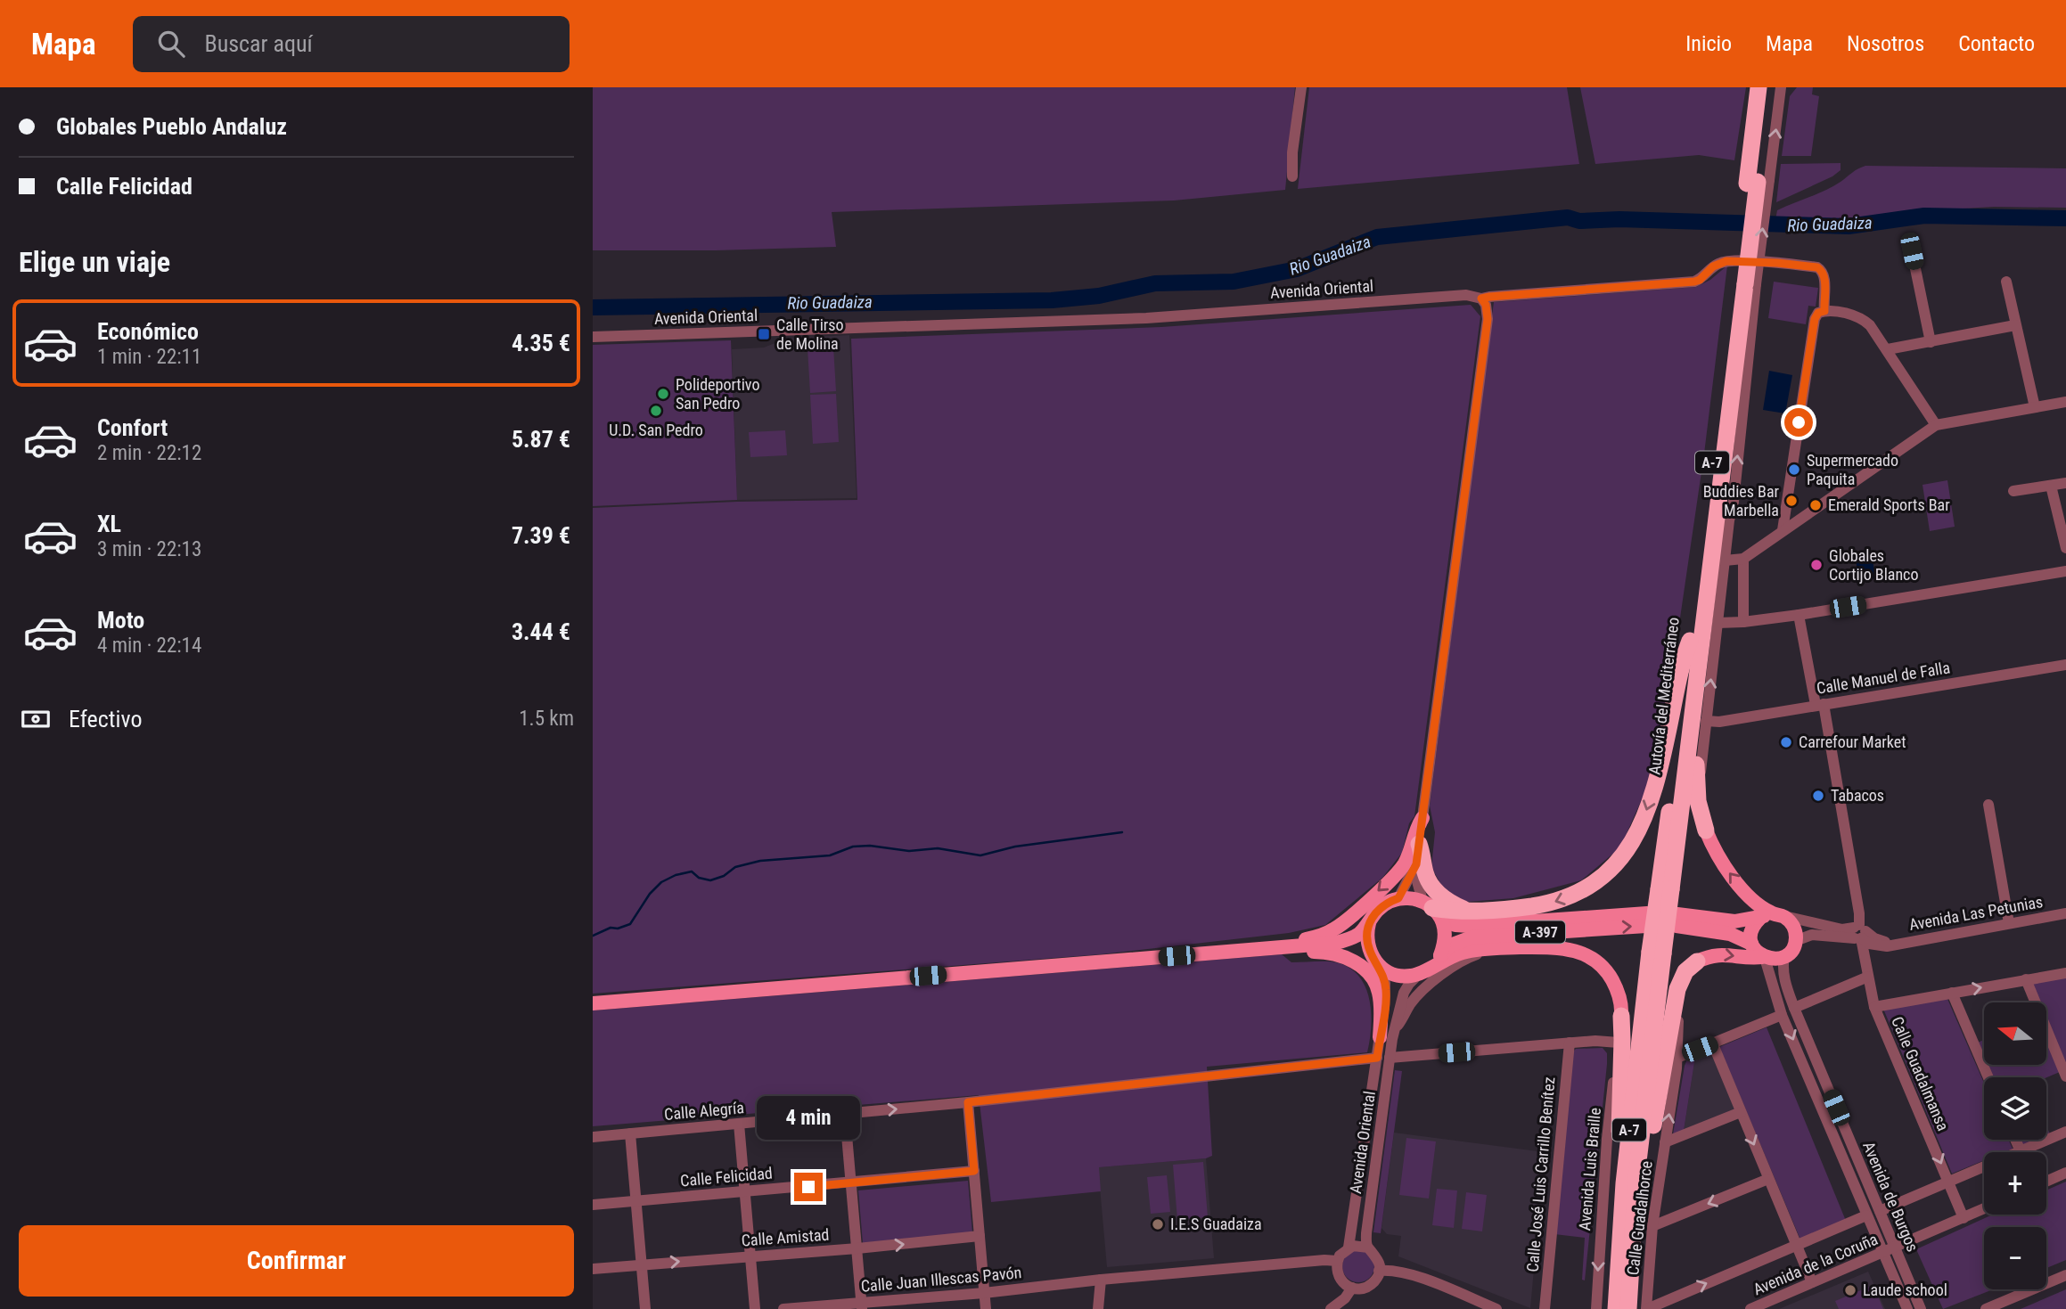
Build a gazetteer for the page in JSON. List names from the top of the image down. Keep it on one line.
{"streets":{"highway":["A-7","Autovía del Mediterráneo"],"main road":["A-397"],"street":["Avenida Oriental","Calle Manuel de Falla","Avenida Las Petunias","Calle Guadalmansa","Calle Alegría","Avenida Luis Braille","Calle José Luis Carrillo Benítez","Calle Felicidad","Avenida de Burgos","Calle Guadalhorce","Calle Amistad","Avenida de la Coruña","Calle Juan Illescas Pavón"]},"crossings":[["Avenida Oriental","A-397"],["Avenida Oriental","Calle Juan Illescas Pavón"],["Calle Manuel de Falla","Calle Guadalmansa"],["Avenida Las Petunias","Calle Guadalmansa"],["Avenida Las Petunias","Avenida de Burgos"],["Calle Guadalmansa","Avenida de la Coruña"],["Avenida de Burgos","Avenida de la Coruña"]],"one_way":["Avenida Luis Braille","Calle Amistad"],"water":["Rio Guadaiza"],"places":{"transit":["Calle Tirso de Molina"],"other":["Polideportivo San Pedro","U.D. San Pedro","Supermercado Paquita","Buddies Bar Marbella","Emerald Sports Bar","Globales Cortijo Blanco","Carrefour Market","Tabacos","I.E.S Guadaiza","Laude school"]},"north":"left","page":{"header":"Mapa","search":"Buscar aquí","nav":["Inicio","Mapa","Nosotros","Contacto"],"banner":["Globales Pueblo Andaluz","Calle Felicidad"],"heading":"Elige un viaje","list":[{"name":"Económico","note":"1 min · 22:11","value":"4.35 €"},{"name":"Confort","note":"2 min · 22:12","value":"5.87 €"},{"name":"XL","note":"3 min · 22:13","value":"7.39 €"},{"name":"Moto","note":"4 min · 22:14","value":"3.44 €"}],"pay":["Efectivo","1.5 km"],"map_buttons":["+","−"],"bubble":"4 min","buttons":"Confirmar"}}
